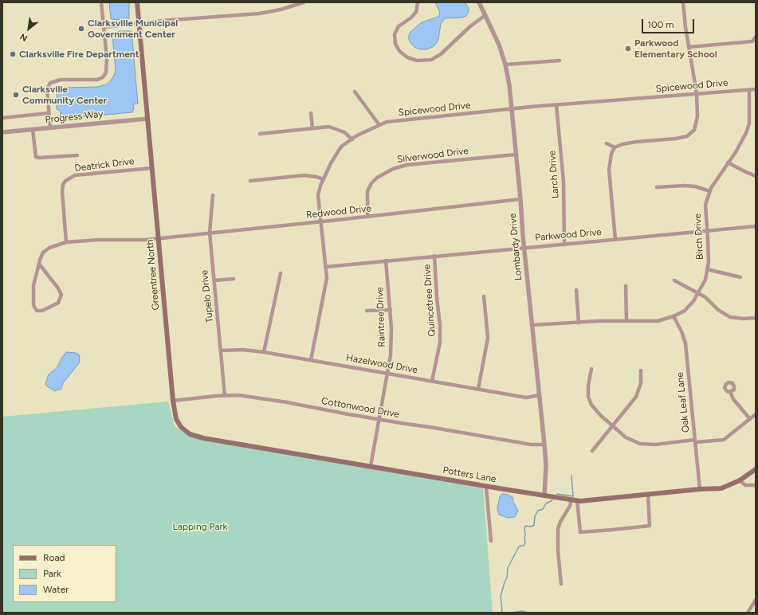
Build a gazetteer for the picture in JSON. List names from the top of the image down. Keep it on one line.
{"streets":{"main road":["Greentree North","Potters Lane"],"street":["Spicewood Drive","Progress Way","Silverwood Drive","Deatrick Drive","Larch Drive","Redwood Drive","Parkwood Drive","Birch Drive","Lombardy Drive","Tupelo Drive","Quincetree Drive","Raintree Drive","Hazelwood Drive","Oak Leaf Lane","Cottonwood Drive"]},"crossings":[["Spicewood Drive","Larch Drive"],["Spicewood Drive","Redwood Drive"],["Spicewood Drive","Parkwood Drive"],["Spicewood Drive","Birch Drive"],["Spicewood Drive","Lombardy Drive"],["Spicewood Drive","Hazelwood Drive"],["Progress Way","Deatrick Drive"],["Progress Way","Greentree North"],["Silverwood Drive","Redwood Drive"],["Silverwood Drive","Lombardy Drive"],["Deatrick Drive","Redwood Drive"],["Deatrick Drive","Greentree North"],["Larch Drive","Parkwood Drive"],["Redwood Drive","Lombardy Drive"],["Redwood Drive","Greentree North"],["Redwood Drive","Tupelo Drive"],["Parkwood Drive","Birch Drive"],["Parkwood Drive","Lombardy Drive"],["Parkwood Drive","Quincetree Drive"],["Parkwood Drive","Raintree Drive"],["Birch Drive","Lombardy Drive"],["Birch Drive","Oak Leaf Lane"],["Lombardy Drive","Hazelwood Drive"],["Lombardy Drive","Cottonwood Drive"],["Lombardy Drive","Potters Lane"],["Greentree North","Cottonwood Drive"],["Greentree North","Potters Lane"],["Tupelo Drive","Hazelwood Drive"],["Tupelo Drive","Cottonwood Drive"],["Quincetree Drive","Hazelwood Drive"],["Raintree Drive","Hazelwood Drive"],["Raintree Drive","Cottonwood Drive"],["Raintree Drive","Potters Lane"],["Oak Leaf Lane","Potters Lane"]],"parks":["Lapping Park"],"places":["Clarksville Municipal Government Center","Parkwood Elementary School","Clarksville Fire Department","Clarksville Community Center"],"legend":["Road","Park","Water"],"scale_bar":"100 m","north":"bottom left"}
